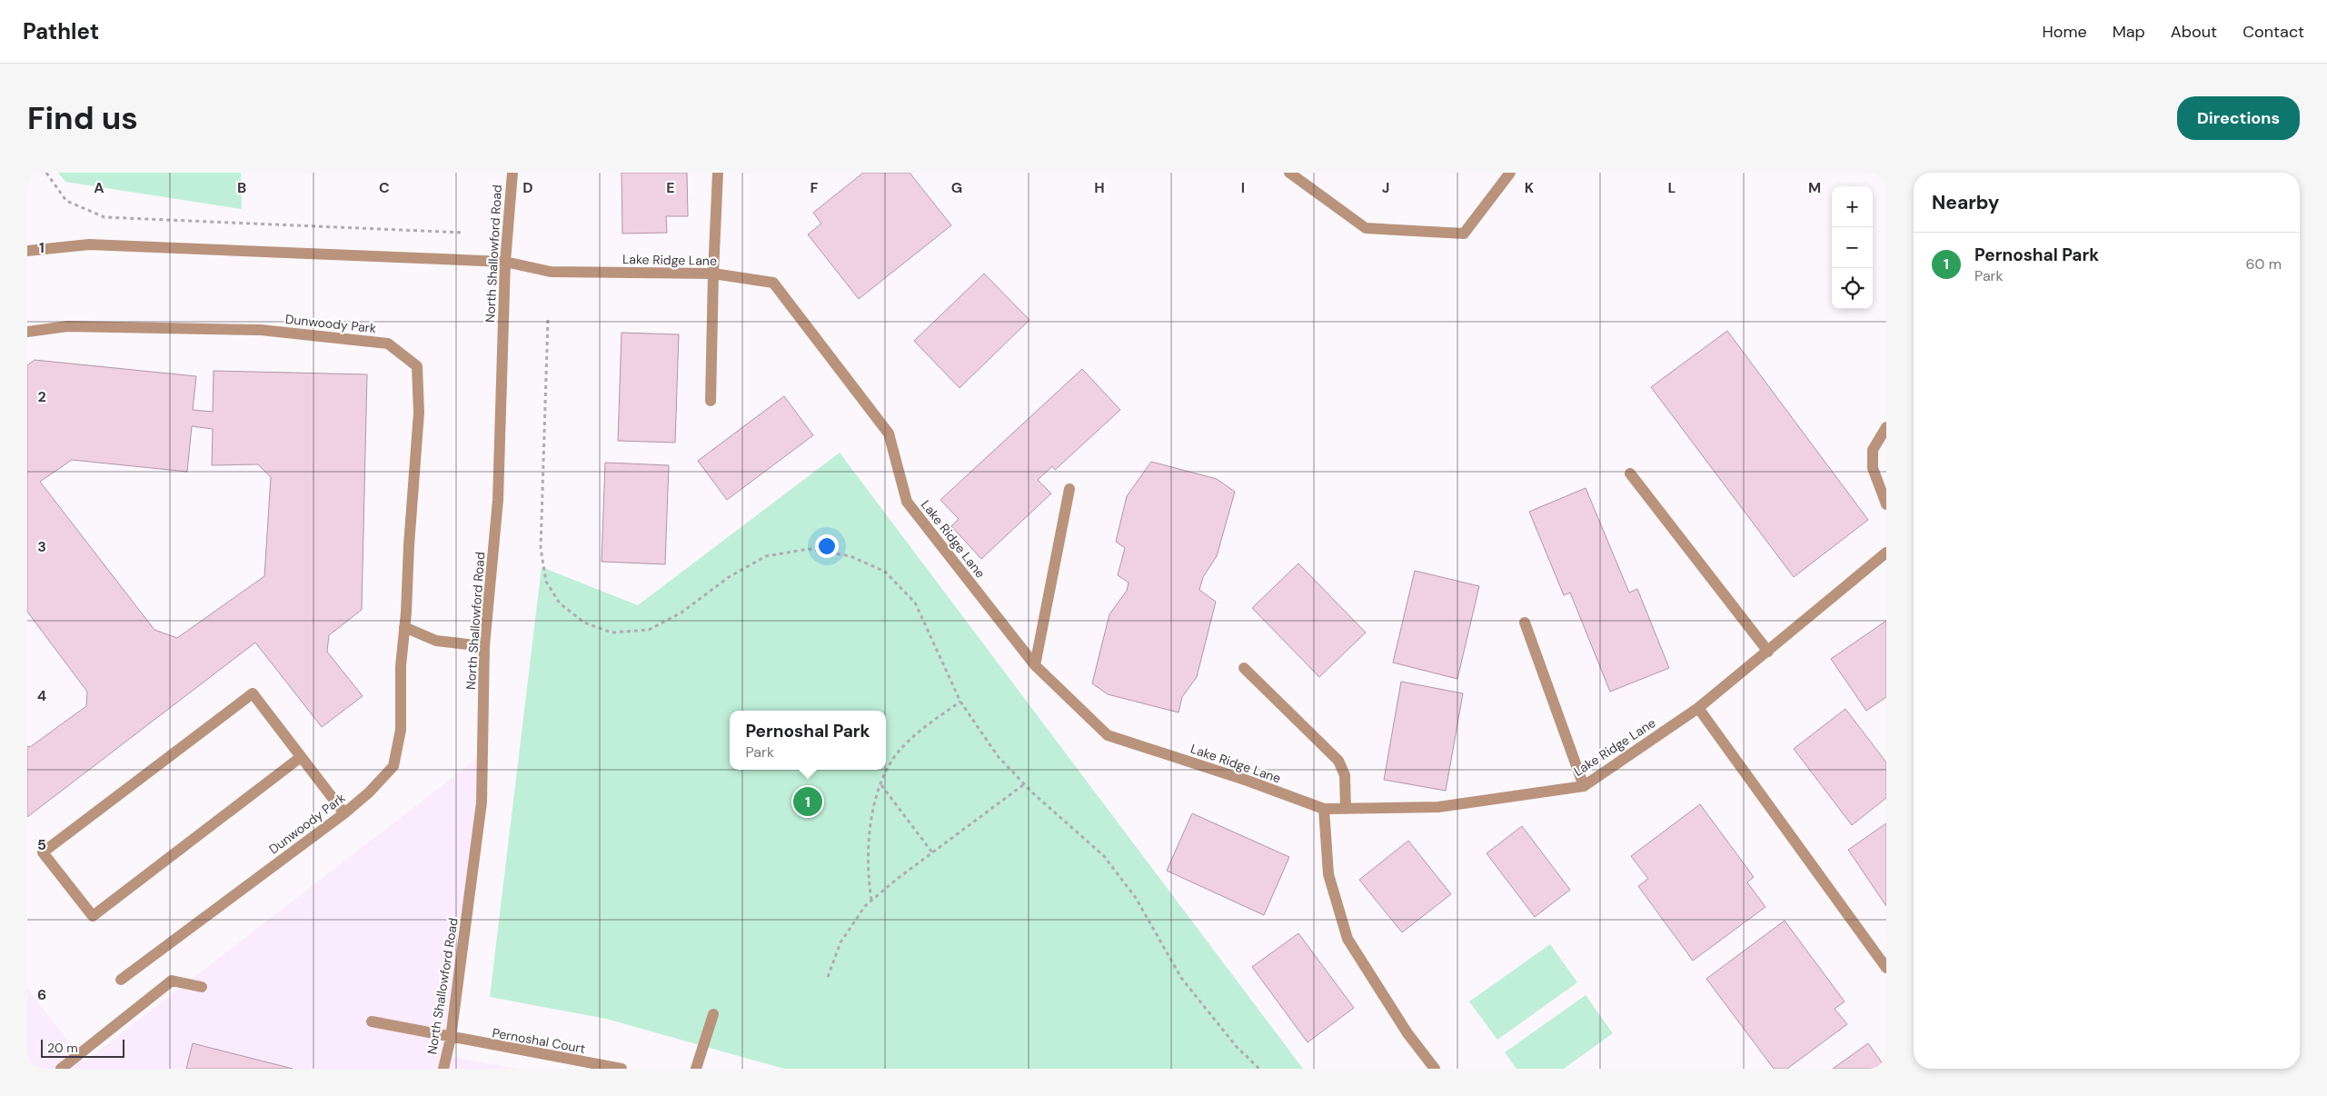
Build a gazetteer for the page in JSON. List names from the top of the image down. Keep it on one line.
{"streets":{"street":["North Shallowford Road","Lake Ridge Lane","Dunwoody Park","Pernoshal Court"]},"crossings":[["North Shallowford Road","Lake Ridge Lane"],["North Shallowford Road","Pernoshal Court"]],"scale_bar":"20 m","page":{"header":"Pathlet","nav":["Home","Map","About","Contact"],"buttons":"Directions","title":"Find us","heading":"Nearby","map_buttons":["+","−"],"list":[{"mark":"1","name":"Pernoshal Park","note":"Park","value":"60 m"}],"popup":["Pernoshal Park","Park"],"pins":"1","scale":"20 m"},"grid":{"columns":["A","B","C","D","E","F","G","H","I","J","K","L","M"],"rows":["1","2","3","4","5","6"]}}
